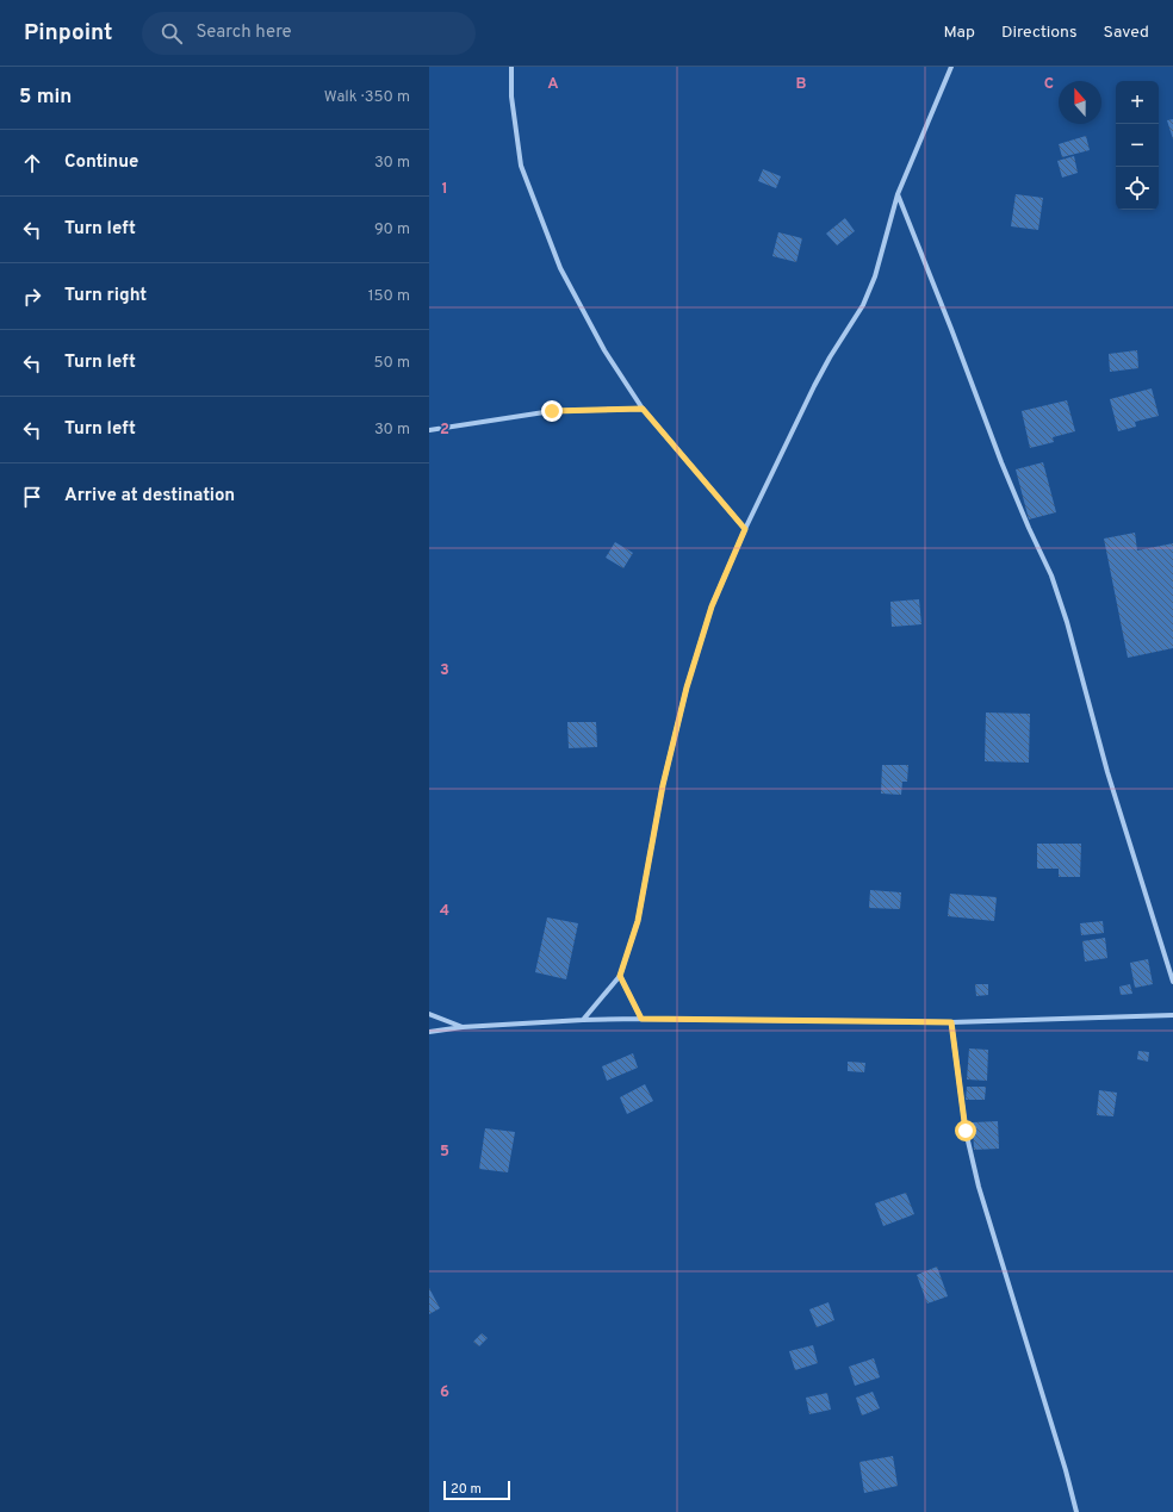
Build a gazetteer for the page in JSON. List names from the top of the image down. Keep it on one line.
{"scale_bar":"20 m","north":"top","page":{"header":"Pinpoint","search":"Search here","nav":["Map","Directions","Saved"],"heading":["5 min","Walk · 350 m"],"map_buttons":["+","−"],"list":[["Continue","30 m"],["Turn left","90 m"],["Turn right","150 m"],["Turn left","50 m"],["Turn left","30 m"],"Arrive at destination"],"scale":"20 m"},"grid":{"columns":["A","B","C"],"rows":["1","2","3","4","5","6"]}}
